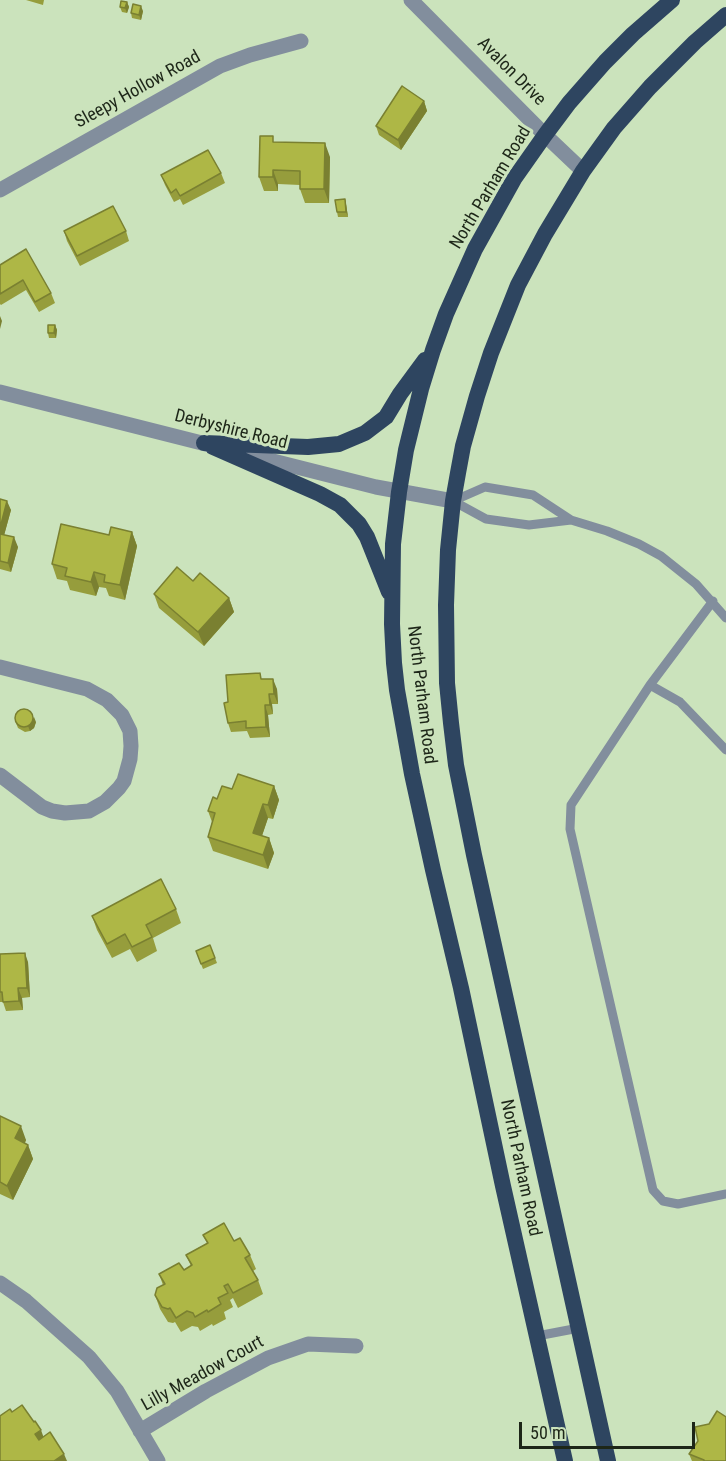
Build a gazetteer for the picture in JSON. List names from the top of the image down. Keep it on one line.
{"streets":{"highway":["North Parham Road"],"street":["Avalon Drive","Sleepy Hollow Road","Derbyshire Road","Lilly Meadow Court"]},"crossings":[["Avalon Drive","North Parham Road"],["North Parham Road","Derbyshire Road"]],"scale_bar":"50 m"}
